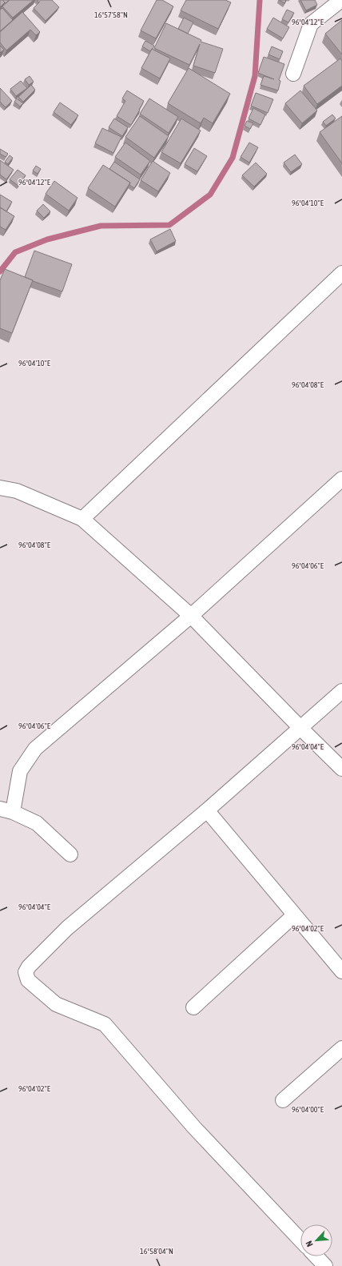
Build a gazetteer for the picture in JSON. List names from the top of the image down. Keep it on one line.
{"north":"bottom left","coordinates":["16°57'58\"N","96°04'12\"E","96°04'10\"E","96°04'08\"E","96°04'06\"E","96°04'04\"E","96°04'02\"E","96°04'00\"E","16°58'04\"N"]}
